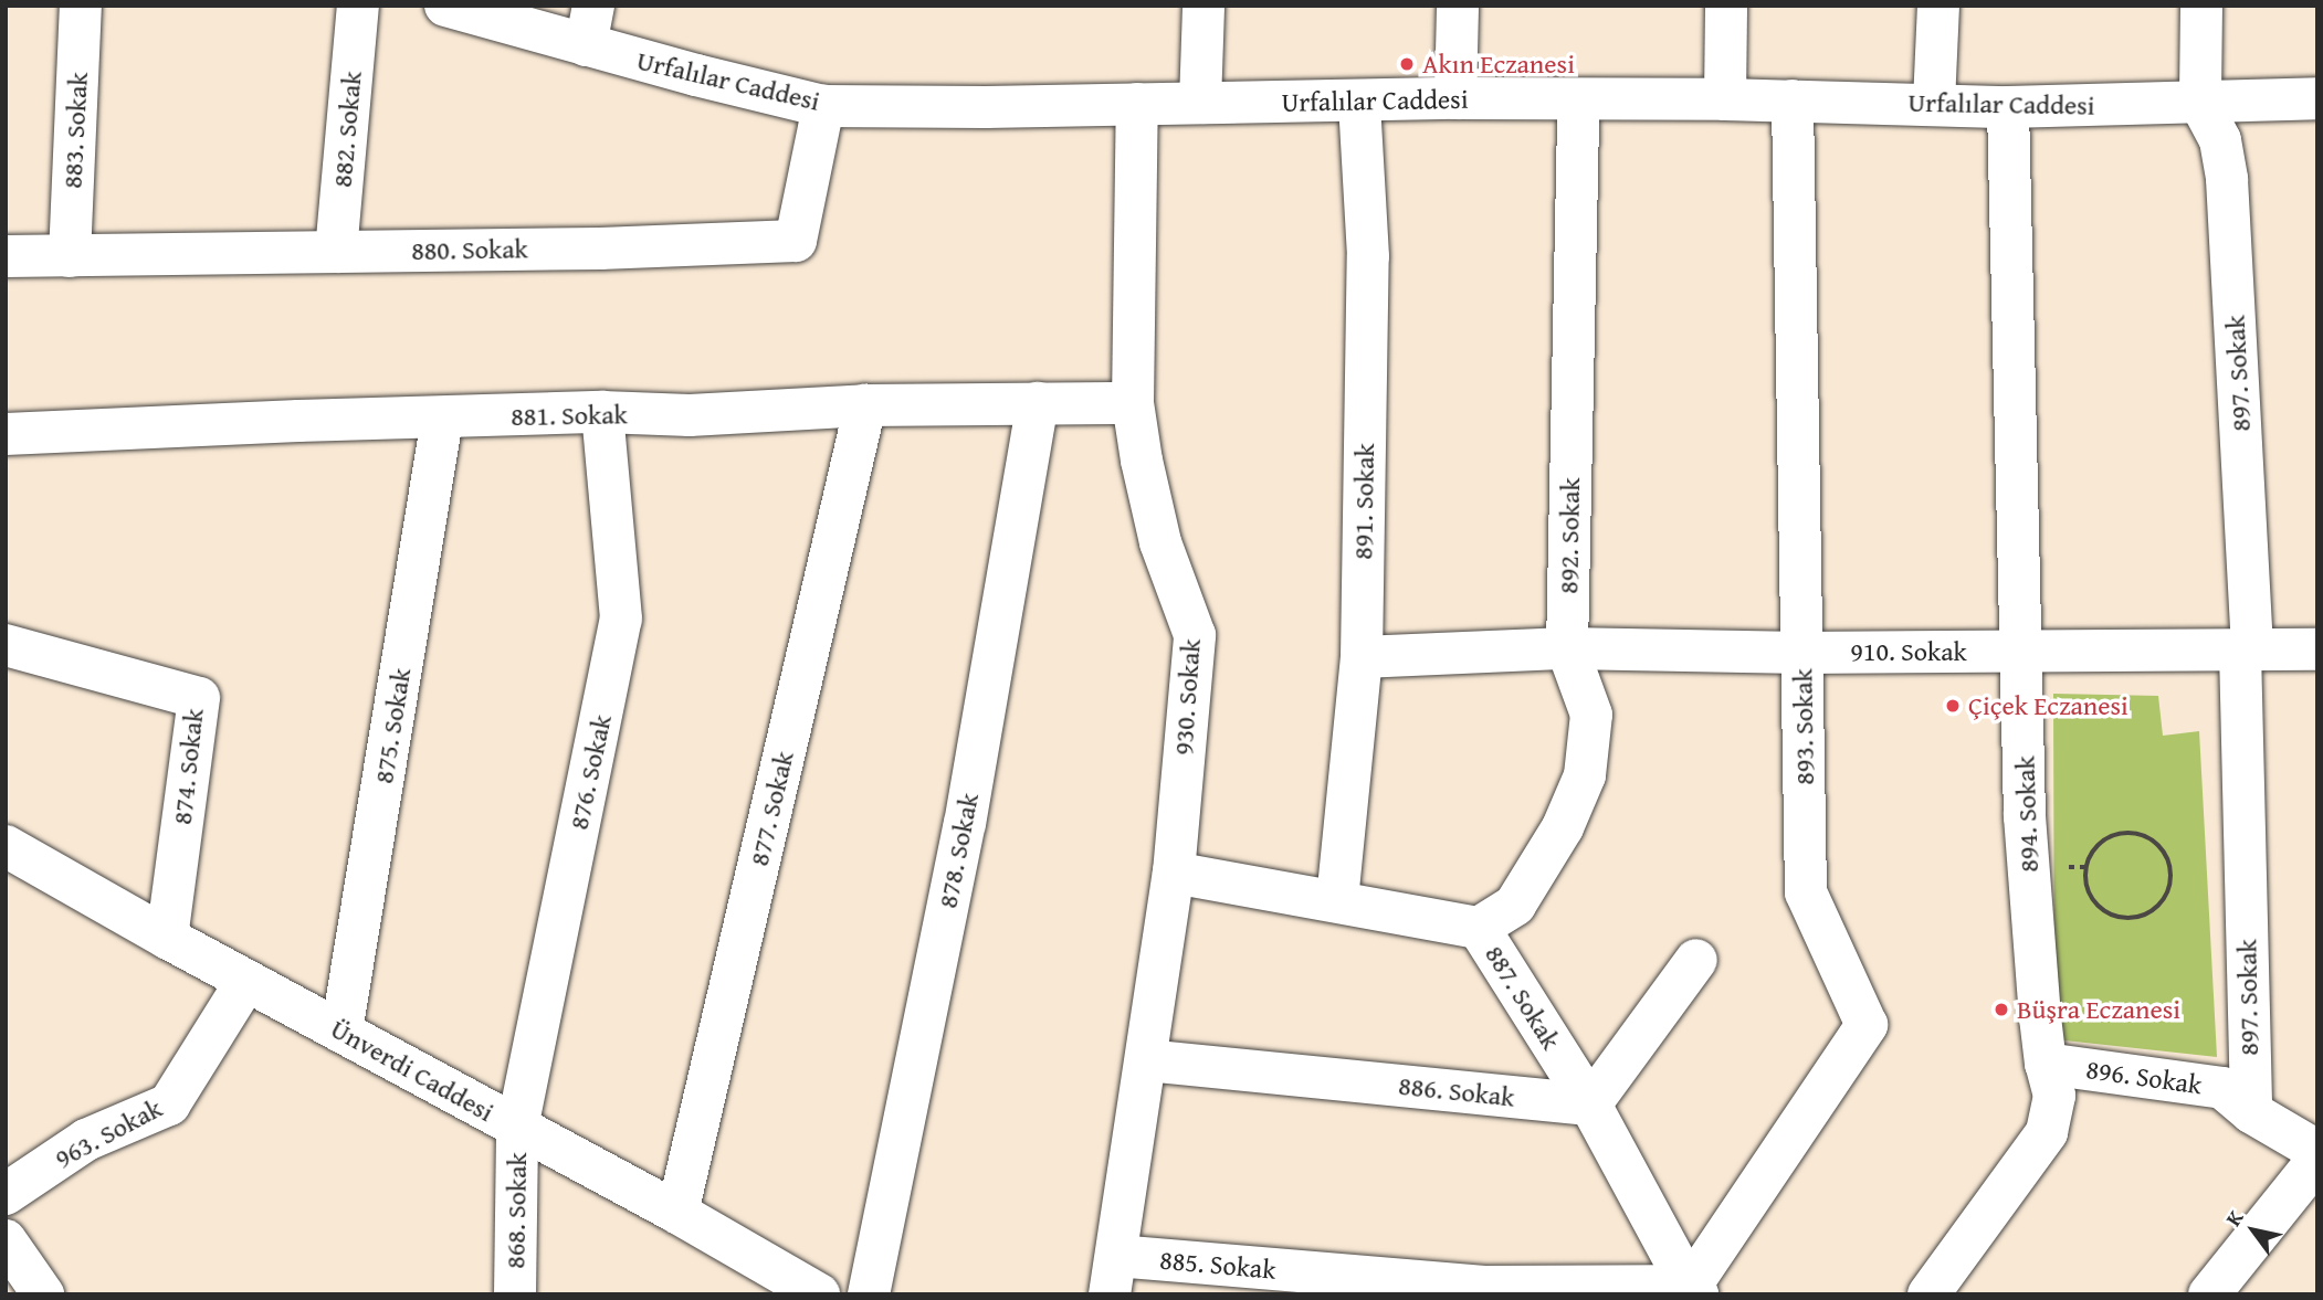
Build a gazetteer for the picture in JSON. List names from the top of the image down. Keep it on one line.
{"streets":{"street":["Urfalılar Caddesi","882. Sokak","883. Sokak","880. Sokak","897. Sokak","881. Sokak","891. Sokak","892. Sokak","910. Sokak","930. Sokak","875. Sokak","893. Sokak","874. Sokak","876. Sokak","877. Sokak","894. Sokak","878. Sokak","887. Sokak","Ünverdi Caddesi","896. Sokak","886. Sokak","963. Sokak","868. Sokak","885. Sokak"]},"crossings":[["Urfalılar Caddesi","880. Sokak"],["Urfalılar Caddesi","897. Sokak"],["Urfalılar Caddesi","891. Sokak"],["Urfalılar Caddesi","892. Sokak"],["Urfalılar Caddesi","930. Sokak"],["Urfalılar Caddesi","893. Sokak"],["Urfalılar Caddesi","894. Sokak"],["882. Sokak","880. Sokak"],["883. Sokak","880. Sokak"],["897. Sokak","910. Sokak"],["897. Sokak","896. Sokak"],["881. Sokak","930. Sokak"],["881. Sokak","875. Sokak"],["881. Sokak","876. Sokak"],["881. Sokak","877. Sokak"],["881. Sokak","878. Sokak"],["891. Sokak","910. Sokak"],["891. Sokak","887. Sokak"],["892. Sokak","910. Sokak"],["892. Sokak","887. Sokak"],["910. Sokak","893. Sokak"],["910. Sokak","894. Sokak"],["930. Sokak","887. Sokak"],["930. Sokak","886. Sokak"],["930. Sokak","885. Sokak"],["875. Sokak","Ünverdi Caddesi"],["893. Sokak","887. Sokak"],["893. Sokak","885. Sokak"],["874. Sokak","Ünverdi Caddesi"],["876. Sokak","Ünverdi Caddesi"],["876. Sokak","868. Sokak"],["877. Sokak","Ünverdi Caddesi"],["894. Sokak","896. Sokak"],["887. Sokak","886. Sokak"],["887. Sokak","885. Sokak"],["Ünverdi Caddesi","963. Sokak"],["Ünverdi Caddesi","868. Sokak"]],"places":["Akın Eczanesi","Çiçek Eczanesi","Büşra Eczanesi"],"north":"top left"}
